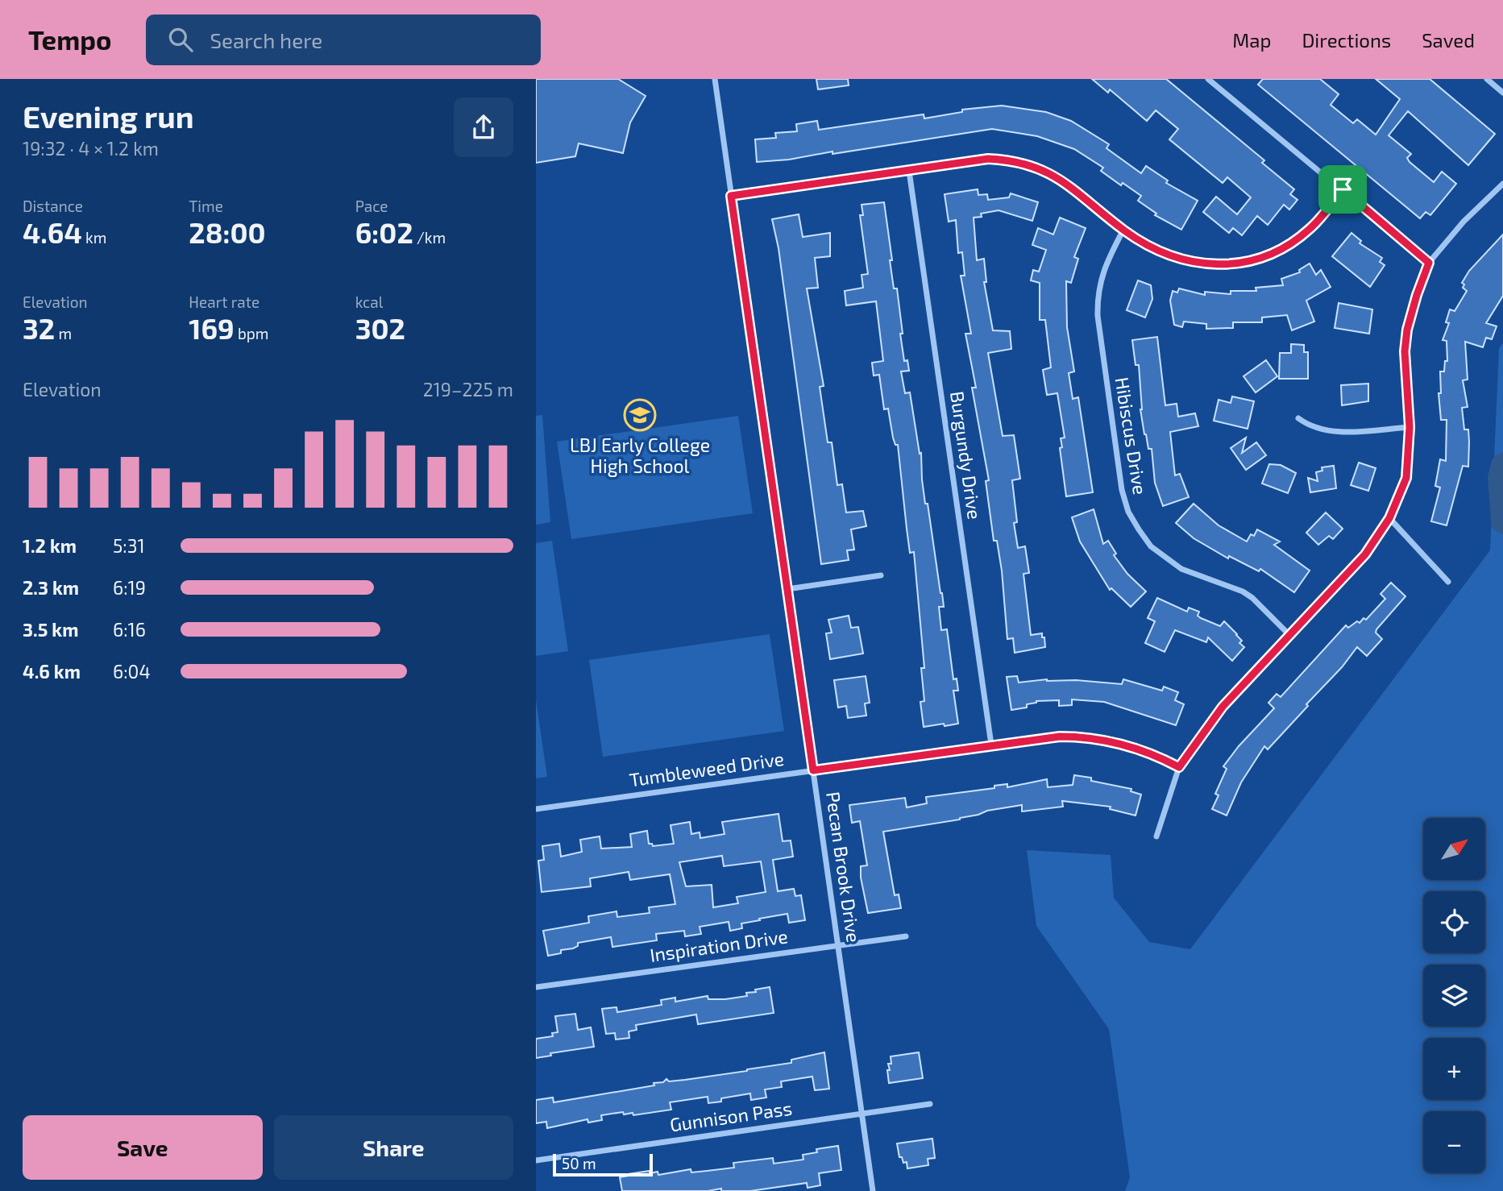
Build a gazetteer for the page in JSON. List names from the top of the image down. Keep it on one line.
{"streets":{"street":["Hibiscus Drive","Burgundy Drive","Tumbleweed Drive","Pecan Brook Drive","Inspiration Drive","Gunnison Pass"]},"crossings":[["Burgundy Drive","Tumbleweed Drive"],["Tumbleweed Drive","Pecan Brook Drive"],["Pecan Brook Drive","Inspiration Drive"],["Pecan Brook Drive","Gunnison Pass"]],"places":{"school or university":["LBJ Early College High School"]},"scale_bar":"50 m","north":"top right","page":{"header":"Tempo","search":"Search here","nav":["Map","Directions","Saved"],"heading":["Evening run","19:32 · 4 × 1.2 km"],"stats":[["Distance","4.64 km"],["Time","28:00"],["Pace","6:02 /km"],["Elevation","32 m"],["Heart rate","169 bpm"],["kcal","302"]],"chart":["Elevation","219–225 m"],"list":[{"name":"1.2 km","note":"5:31"},{"name":"2.3 km","note":"6:19"},{"name":"3.5 km","note":"6:16"},{"name":"4.6 km","note":"6:04"}],"map_buttons":["+","−"],"buttons":["Save","Share"],"scale":"50 m"}}
